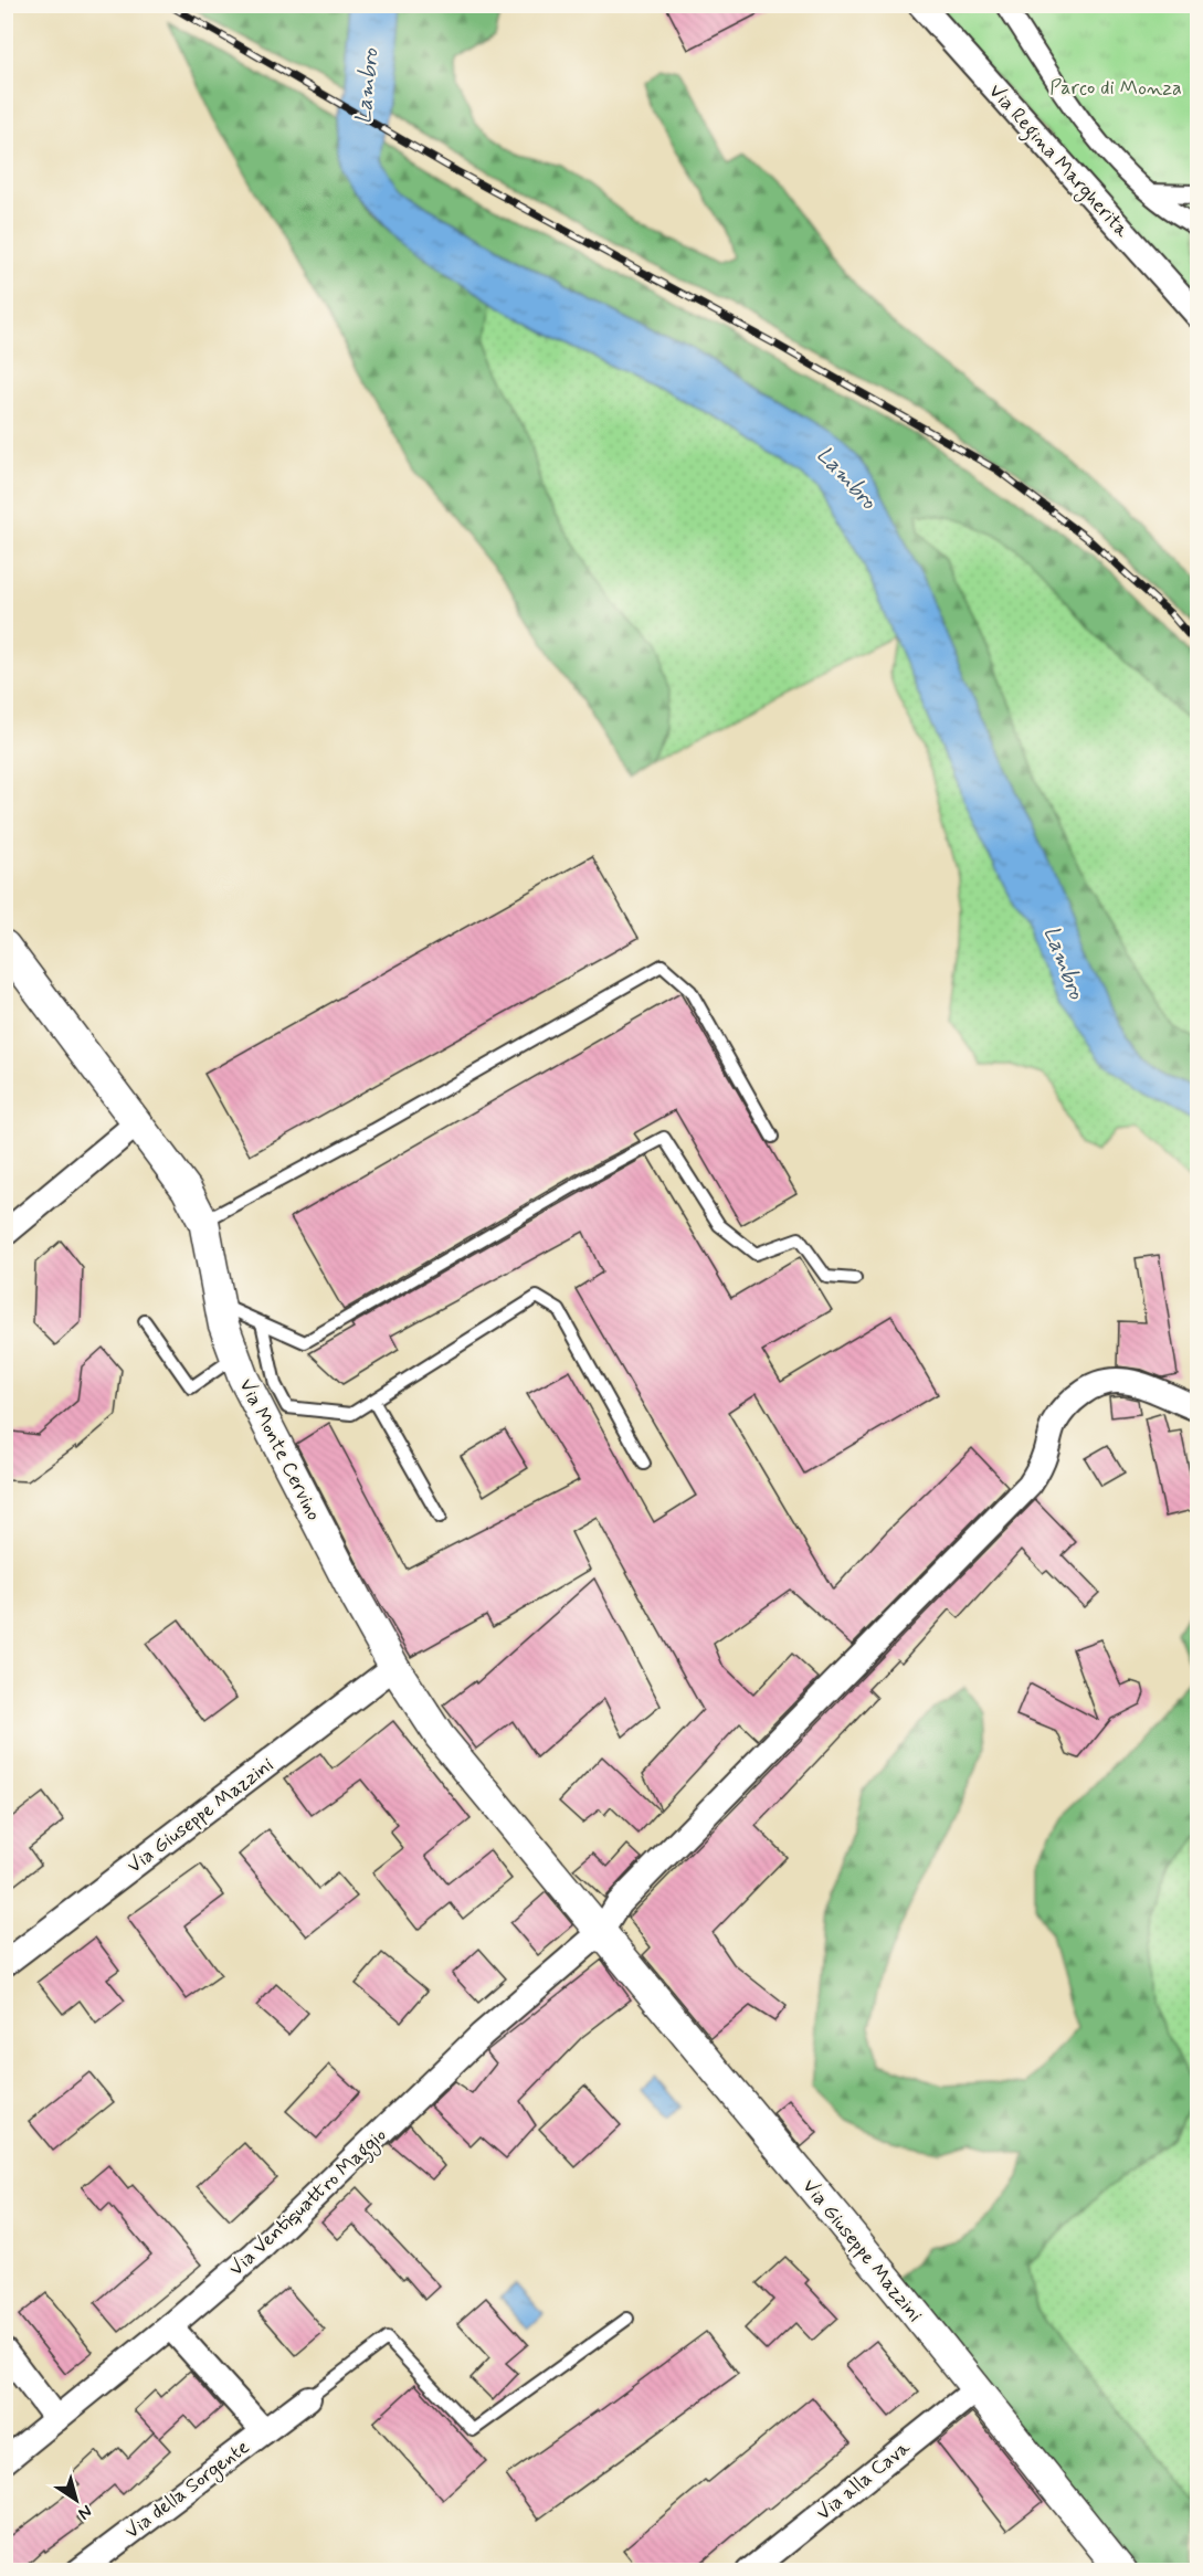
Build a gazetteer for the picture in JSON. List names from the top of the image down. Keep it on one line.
{"streets":{"street":["Via Regina Margherita","Via Monte Cervino","Via Giuseppe Mazzini","Via Ventiquattro Maggio","Via alla Cava","Via della Sorgente"]},"crossings":[["Via Monte Cervino","Via Giuseppe Mazzini"],["Via Monte Cervino","Via Ventiquattro Maggio"],["Via Giuseppe Mazzini","Via Ventiquattro Maggio"],["Via Giuseppe Mazzini","Via alla Cava"],["Via Ventiquattro Maggio","Via della Sorgente"]],"water":["Lambro"],"parks":["Parco di Monza"],"north":"bottom right"}
